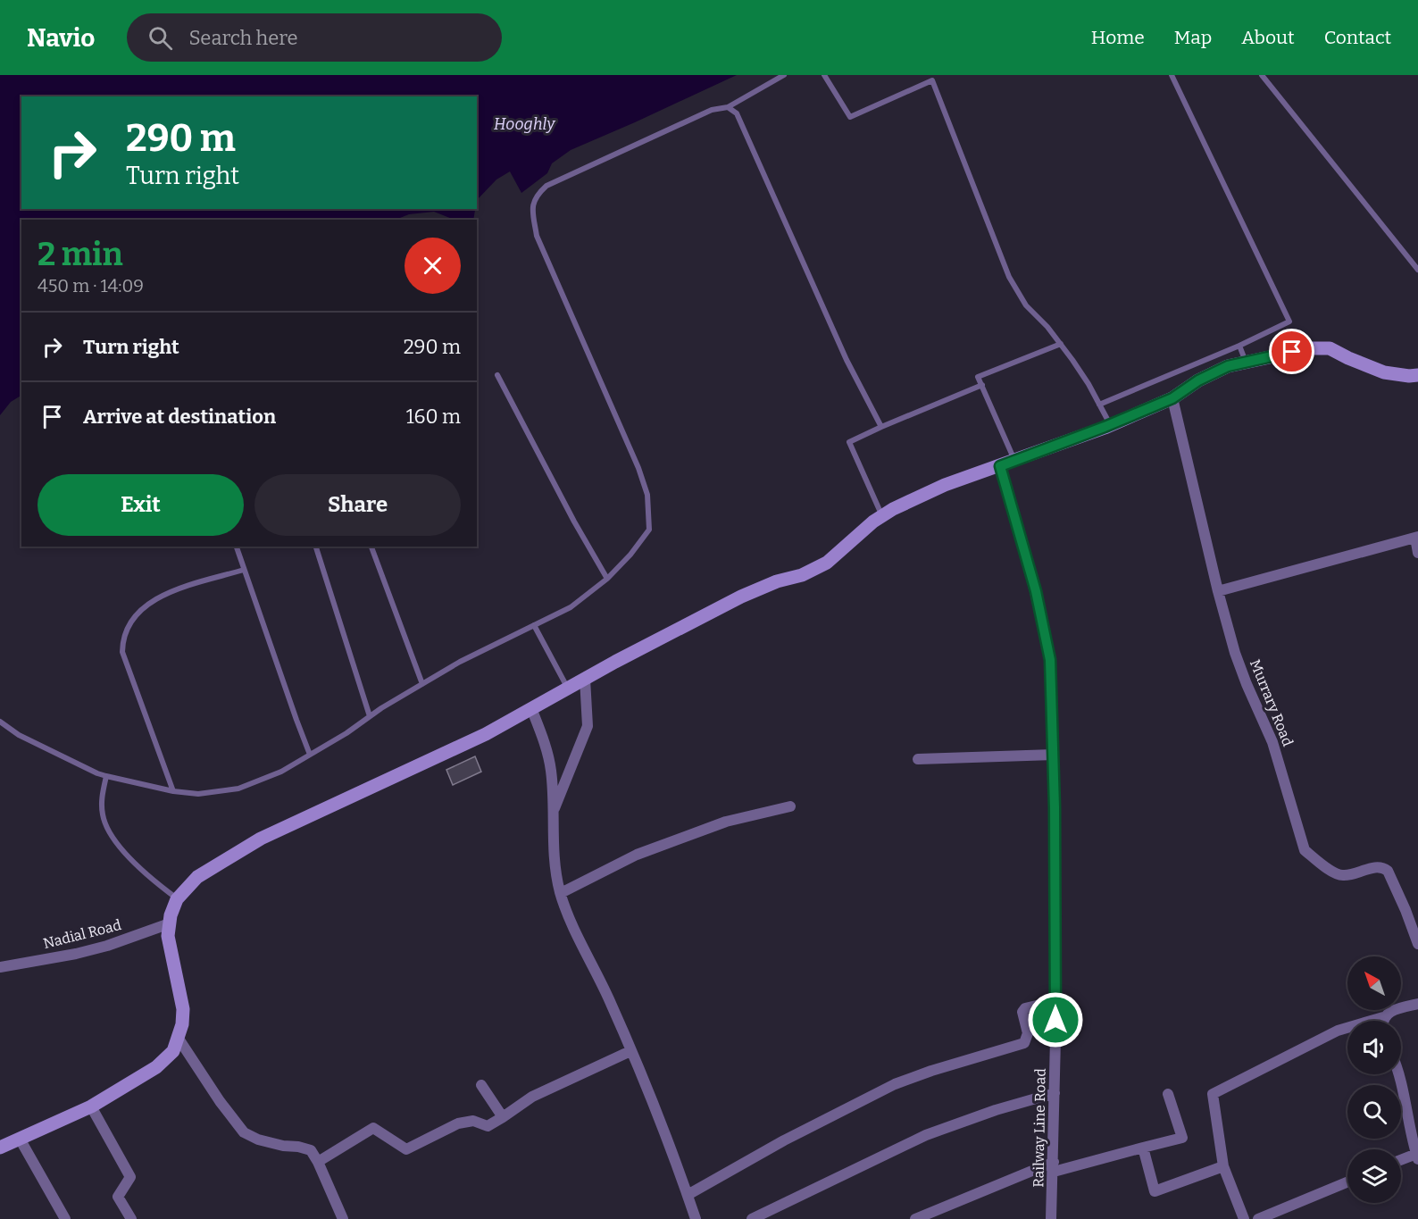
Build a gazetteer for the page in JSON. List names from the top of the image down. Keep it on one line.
{"streets":{"street":["Murrary Road","Nadial Road","Railway Line Road"]},"water":["Hooghly"],"north":"top left","page":{"header":"Navio","search":"Search here","nav":["Home","Map","About","Contact"],"turn":["290 m","Turn right"],"heading":["2 min","450 m · 14:09"],"list":[{"name":"Turn right","value":"290 m"},{"name":"Arrive at destination","value":"160 m"}],"buttons":["Exit","Share"]}}
